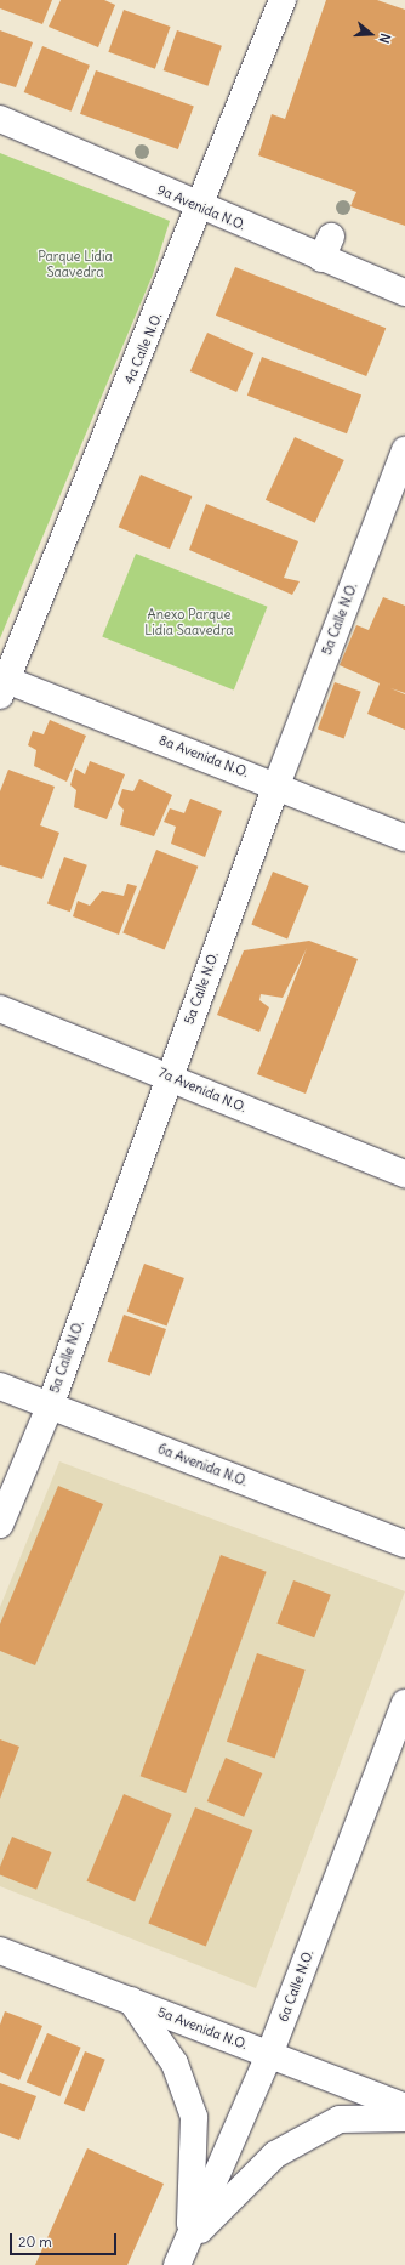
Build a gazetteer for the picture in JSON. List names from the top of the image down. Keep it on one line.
{"streets":{"street":["9a Avenida N.O.","4a Calle N.O.","5a Calle N.O.","8a Avenida N.O.","7a Avenida N.O.","6a Avenida N.O.","6a Calle N.O.","5a Avenida N.O."]},"crossings":[["9a Avenida N.O.","4a Calle N.O."],["4a Calle N.O.","8a Avenida N.O."],["5a Calle N.O.","8a Avenida N.O."],["5a Calle N.O.","7a Avenida N.O."],["5a Calle N.O.","6a Avenida N.O."],["6a Calle N.O.","5a Avenida N.O."]],"parks":["Parque Lidia Saavedra","Anexo Parque Lidia Saavedra"],"scale_bar":"20 m","north":"right"}
